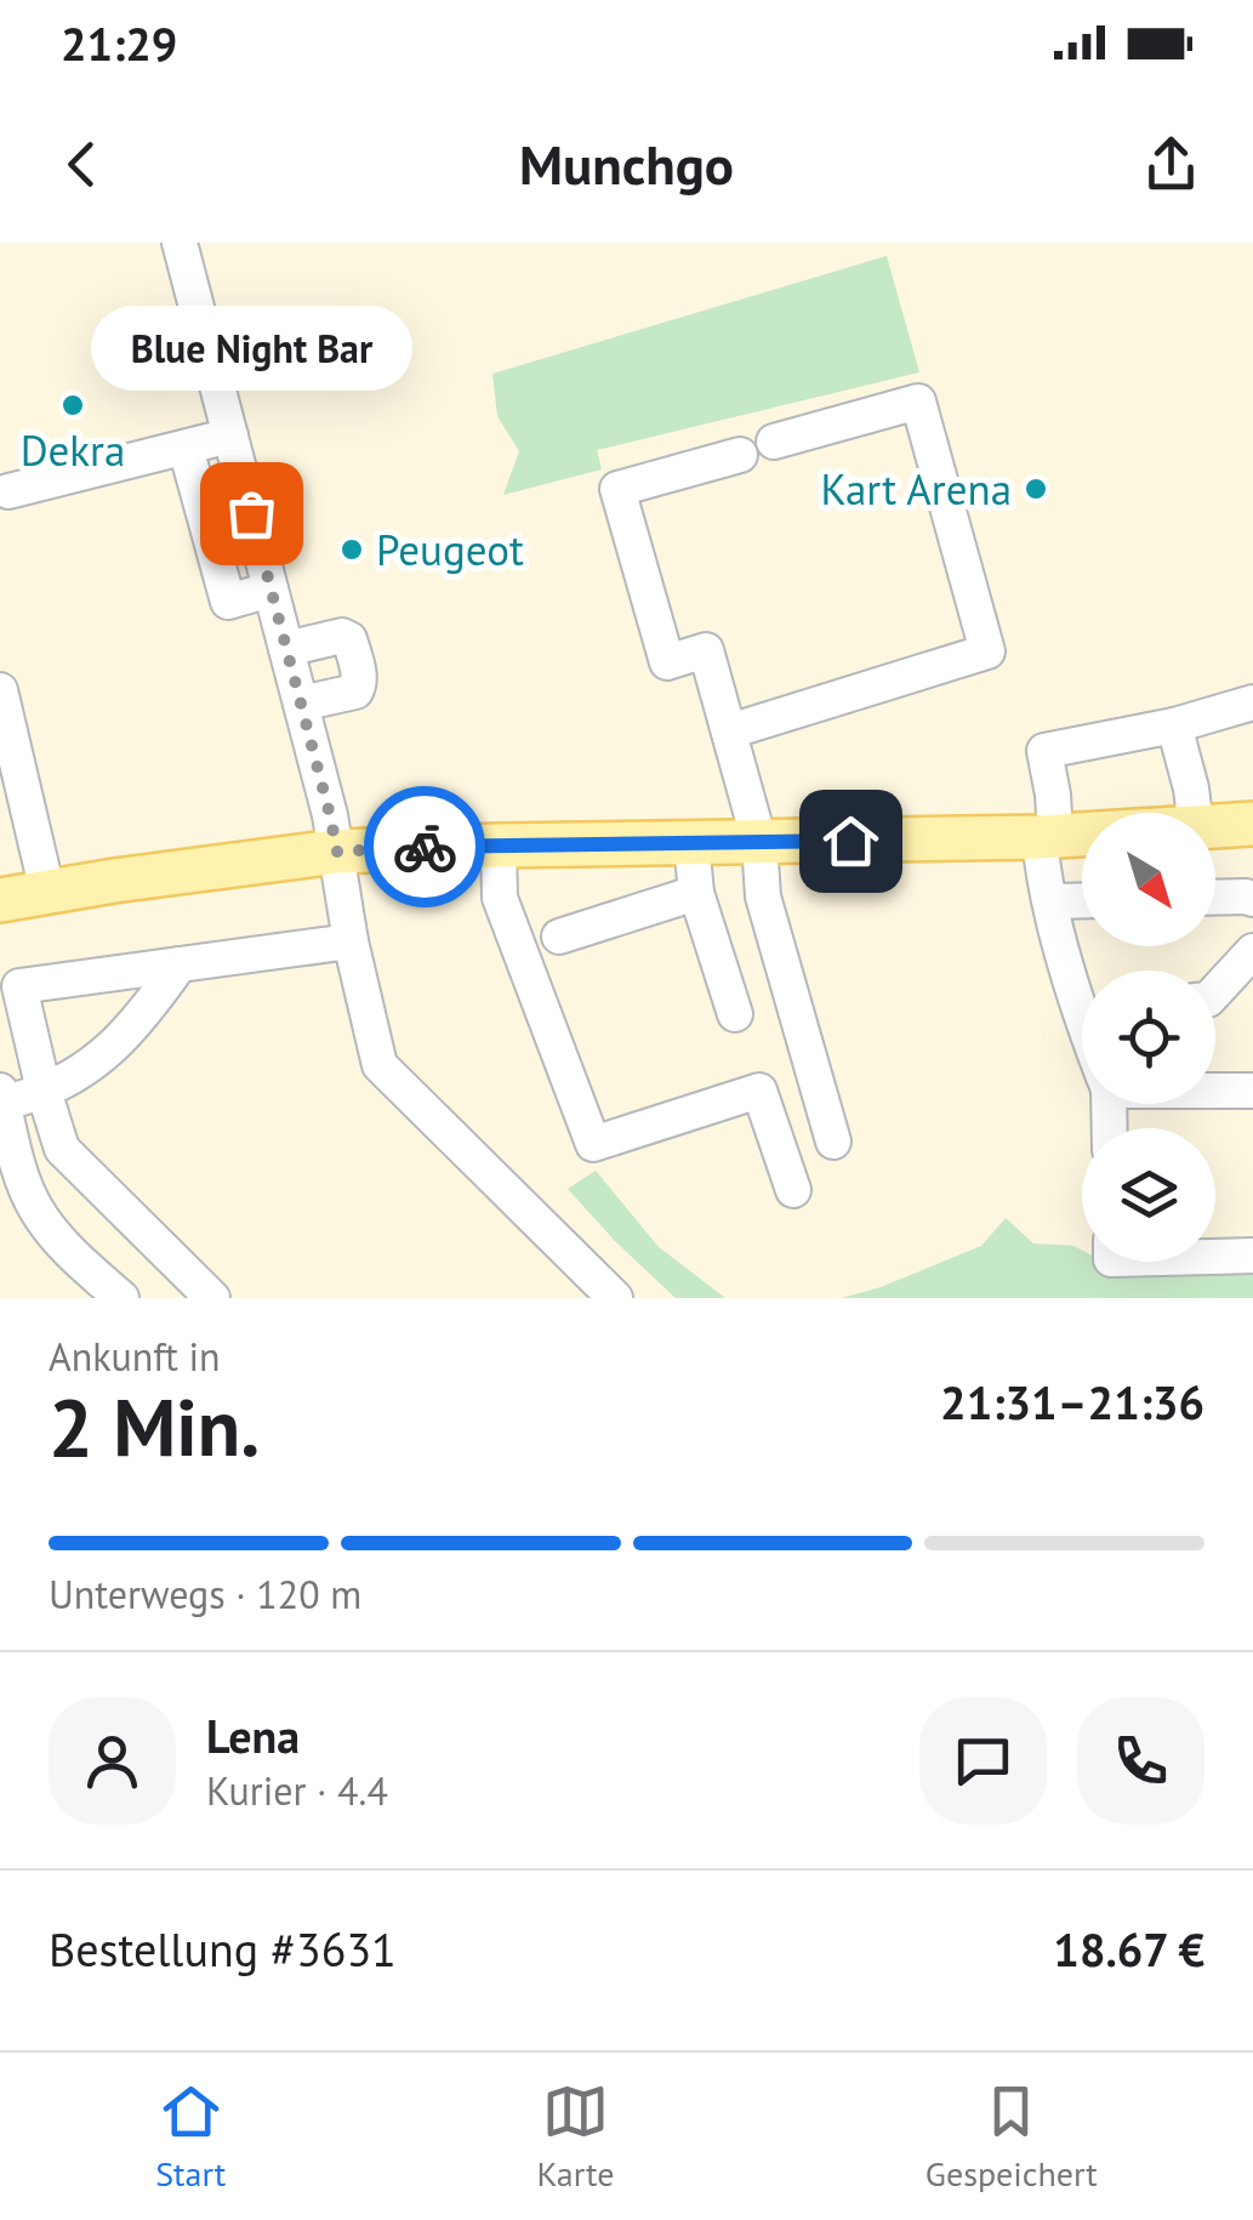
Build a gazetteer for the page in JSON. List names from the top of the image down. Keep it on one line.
{"places":["Dekra","Kart Arena","Blue Night Bar","Peugeot"],"north":"bottom right","page":{"status":"21:29","header":"Munchgo","bubble":"Blue Night Bar","heading":["2 Min.","Ankunft in","21:31–21:36"],"panel":["Lena","Kurier · 4.4","Bestellung #3631","18.67 €"],"bar":"Unterwegs · 120 m","tabs":["Start","Karte","Gespeichert"]}}
